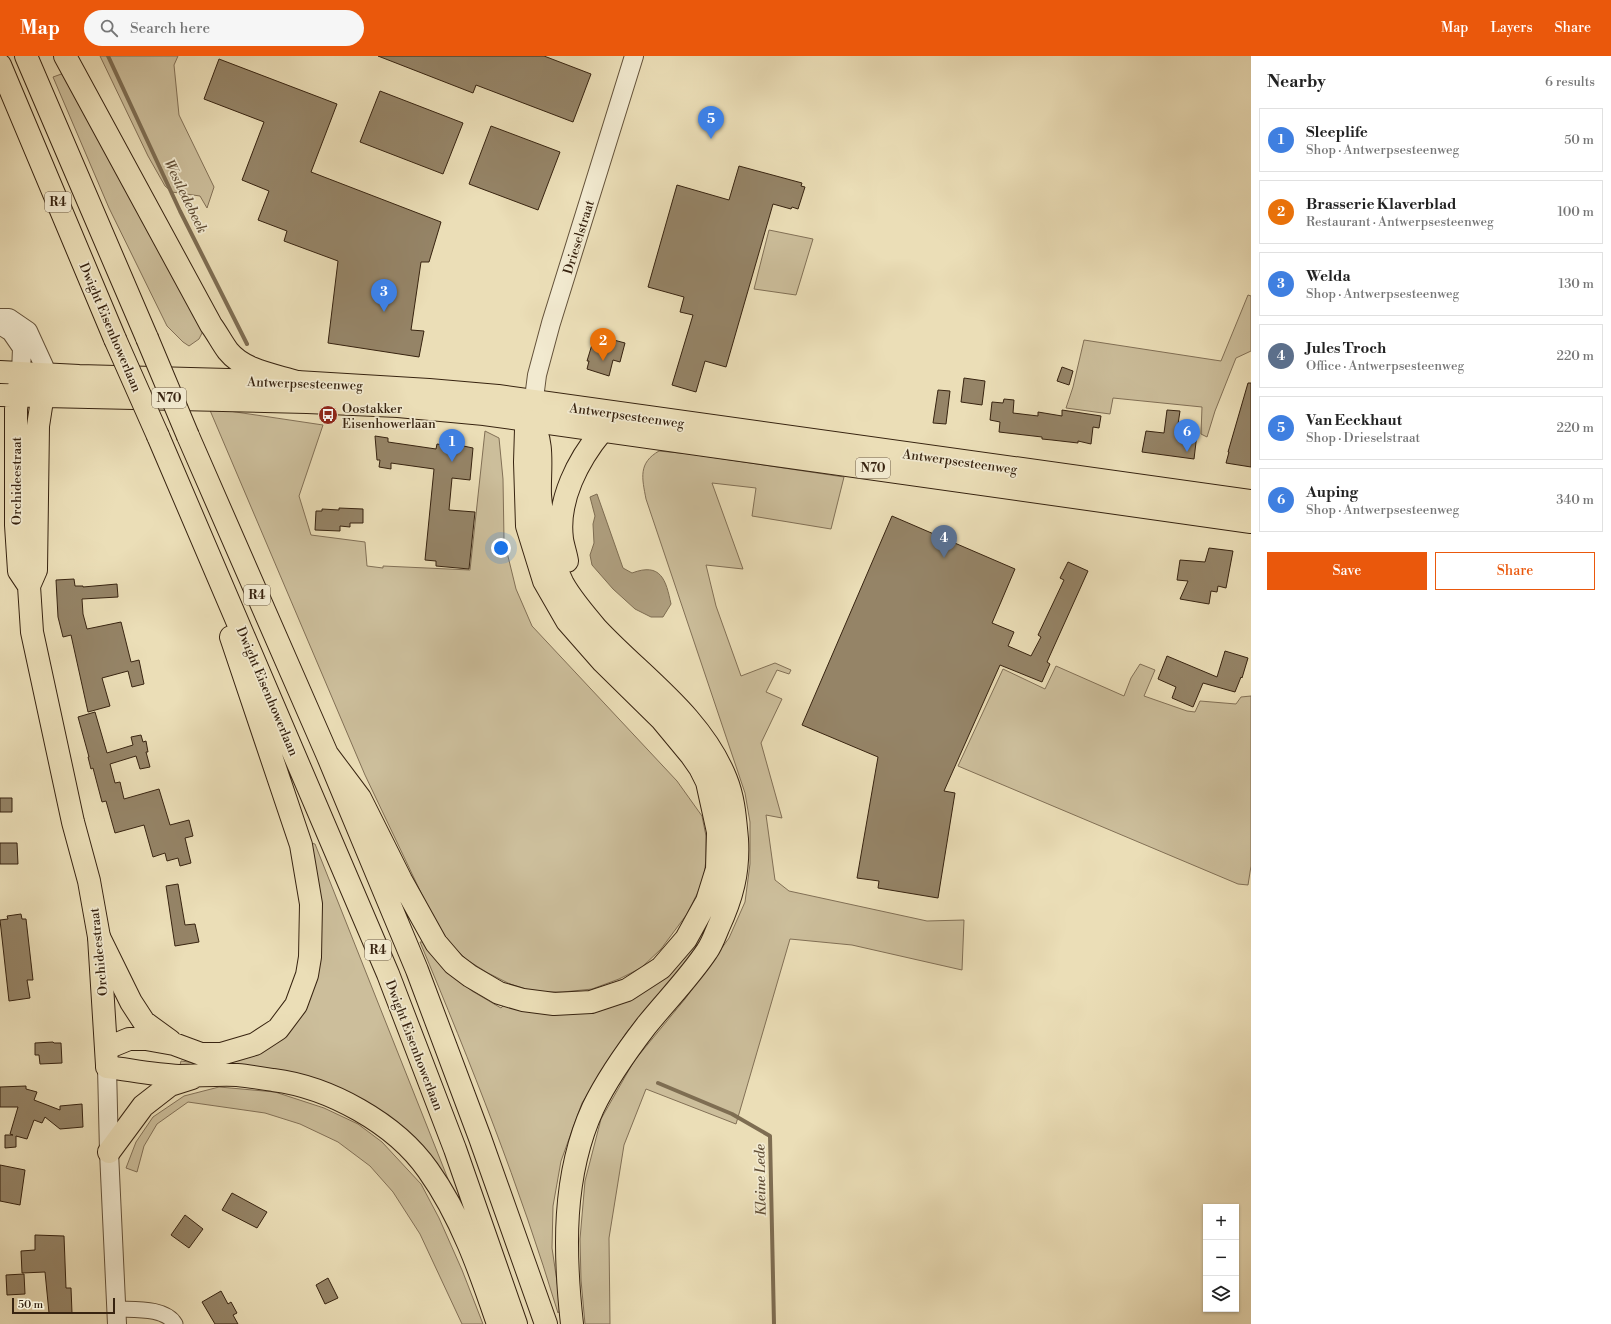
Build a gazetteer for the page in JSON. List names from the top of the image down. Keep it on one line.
{"streets":{"main road":["R4","Dwight Eisenhowerlaan","Antwerpsesteenweg","N70","Orchideestraat"],"street":["Drieselstraat"]},"crossings":[["Drieselstraat","Antwerpsesteenweg"],["Antwerpsesteenweg","Orchideestraat"]],"water":["Westledebeek","Kleine Lede"],"places":{"bus stop":["Oostakker Eisenhowerlaan"]},"scale_bar":"50 m","page":{"header":"Map","search":"Search here","nav":["Map","Layers","Share"],"heading":["Nearby","6 results"],"pins":["5","3","2","6","1","4"],"list":[{"mark":"1","name":"Sleeplife","note":"Shop · Antwerpsesteenweg","value":"50 m"},{"mark":"2","name":"Brasserie Klaverblad","note":"Restaurant · Antwerpsesteenweg","value":"100 m"},{"mark":"3","name":"Welda","note":"Shop · Antwerpsesteenweg","value":"130 m"},{"mark":"4","name":"Jules Troch","note":"Office · Antwerpsesteenweg","value":"220 m"},{"mark":"5","name":"Van Eeckhaut","note":"Shop · Drieselstraat","value":"220 m"},{"mark":"6","name":"Auping","note":"Shop · Antwerpsesteenweg","value":"340 m"}],"buttons":["Save","Share"],"map_buttons":["+","−"],"scale":"50 m"}}
